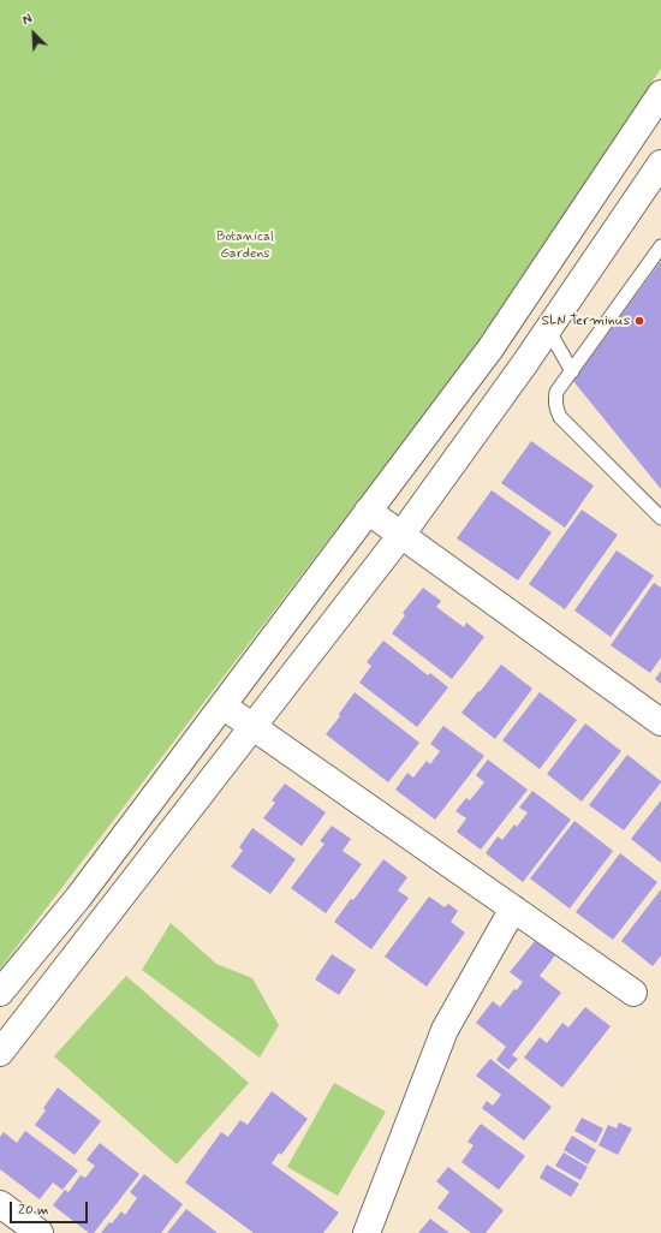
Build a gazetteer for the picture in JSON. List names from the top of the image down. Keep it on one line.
{"parks":["Botanical Gardens"],"places":["SLN Terminus"],"scale_bar":"20 m","north":"top left"}
